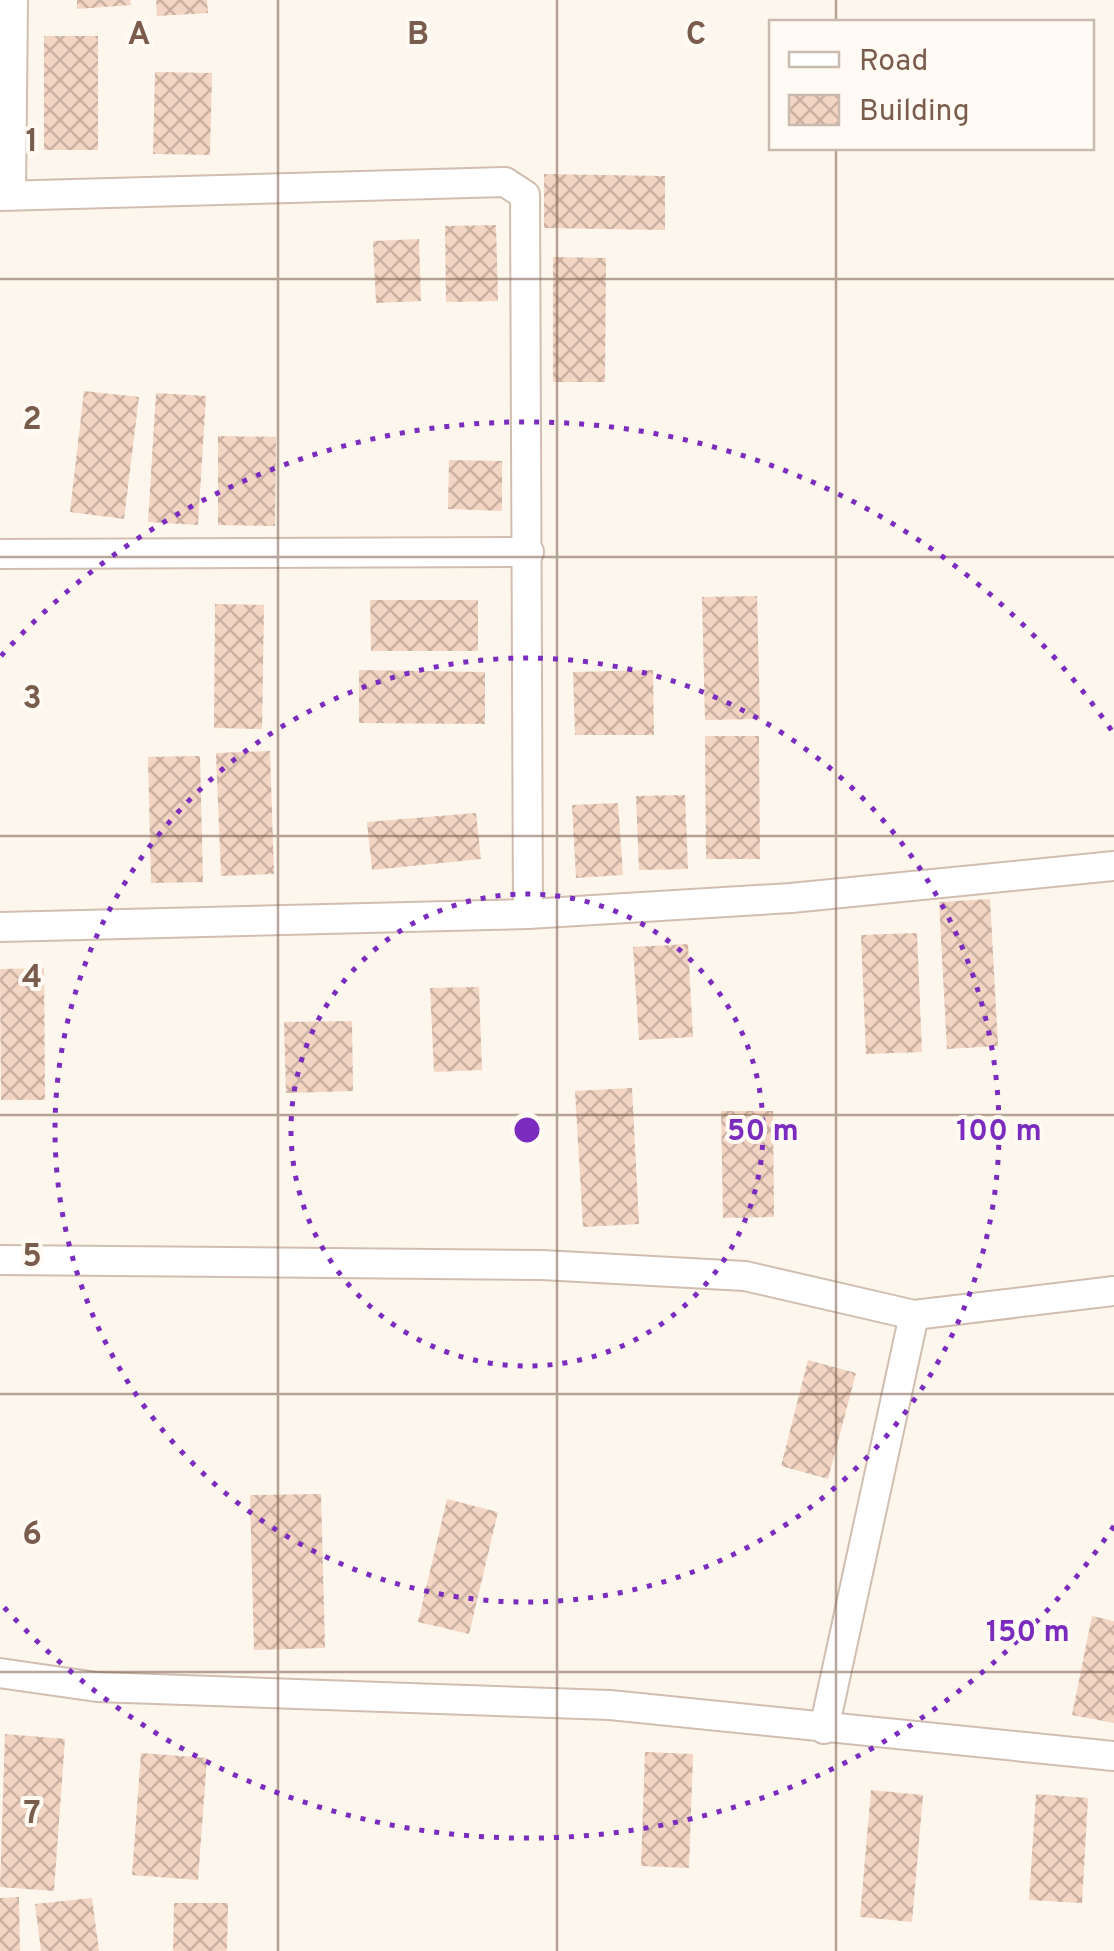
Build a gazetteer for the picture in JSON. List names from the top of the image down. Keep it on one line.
{"legend":["Road","Building"],"grid":{"columns":["A","B","C"],"rows":["1","2","3","4","5","6","7"]},"rings":["50 m","100 m","150 m"]}
